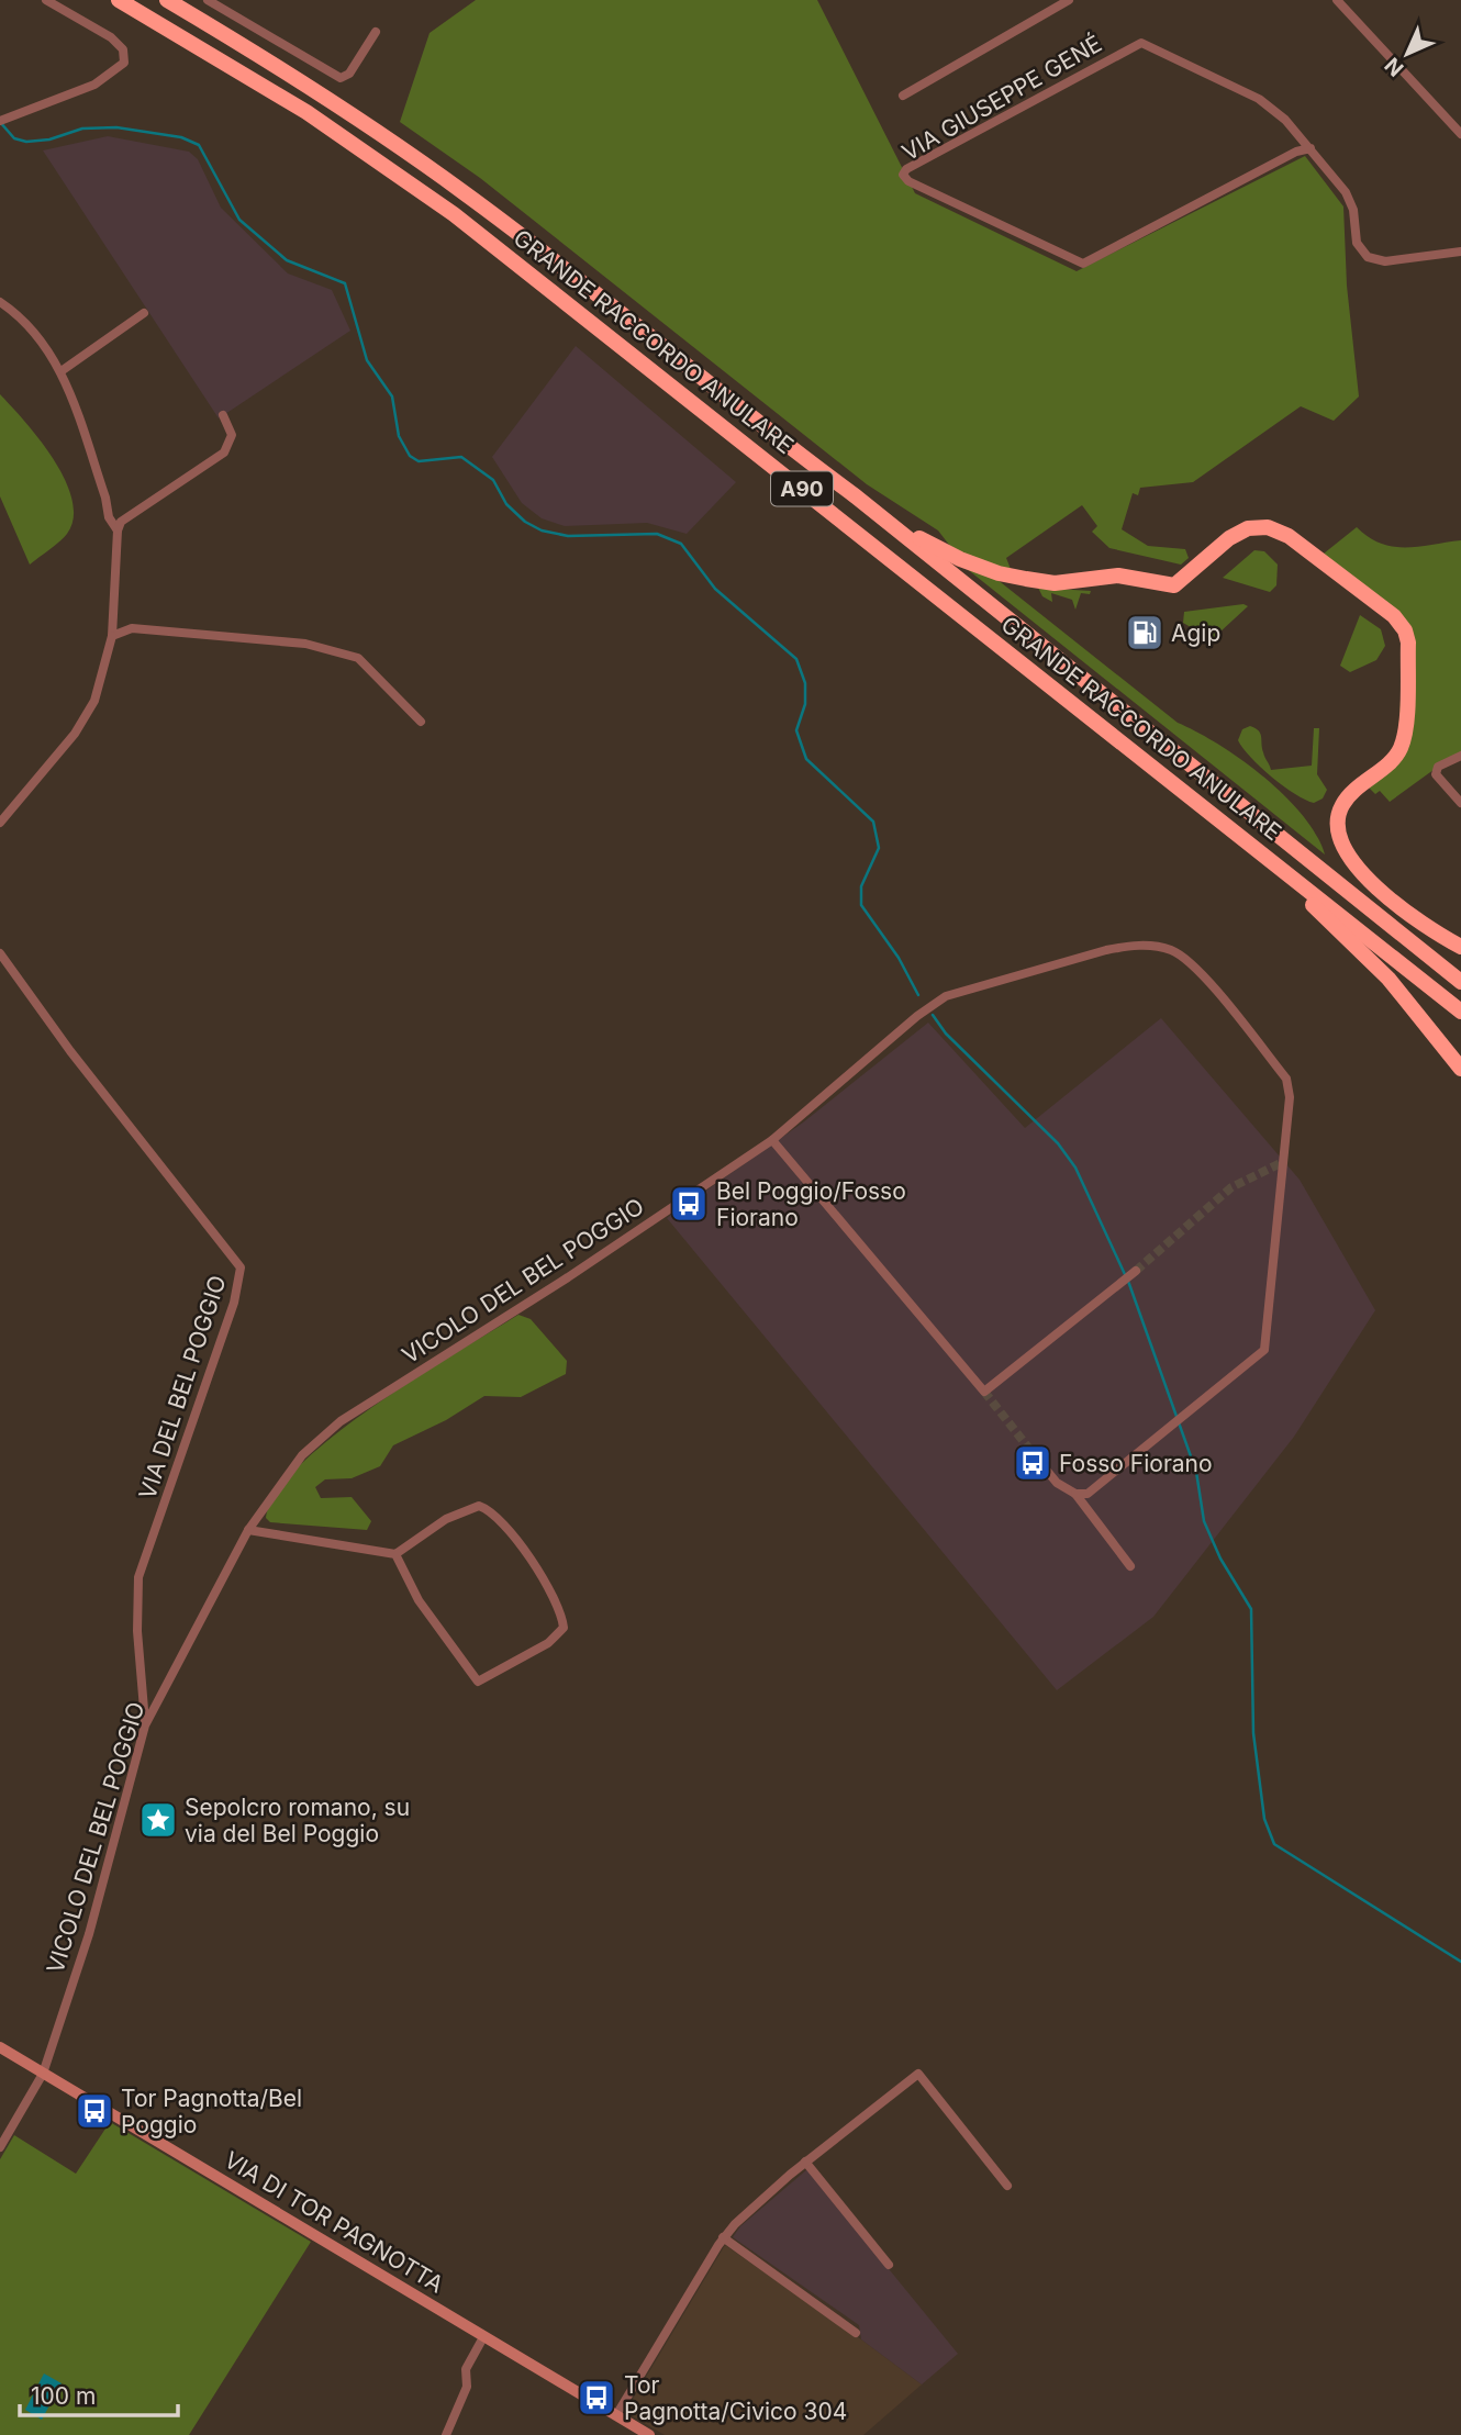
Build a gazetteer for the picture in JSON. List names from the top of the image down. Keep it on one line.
{"streets":{"highway":["GRANDE RACCORDO ANULARE","A90"],"street":["VIA GIUSEPPE GENÉ","VICOLO DEL BEL POGGIO","VIA DEL BEL POGGIO","VIA DI TOR PAGNOTTA"]},"crossings":[["VICOLO DEL BEL POGGIO","VIA DEL BEL POGGIO"],["VICOLO DEL BEL POGGIO","VIA DI TOR PAGNOTTA"]],"places":{"fuel station":["Agip"],"bus stop":["Bel Poggio/Fosso Fiorano","Fosso Fiorano","Tor Pagnotta/Bel Poggio","Tor Pagnotta/Civico 304"],"place":["Sepolcro romano, su via del Bel Poggio"]},"scale_bar":"100 m","north":"bottom left"}
